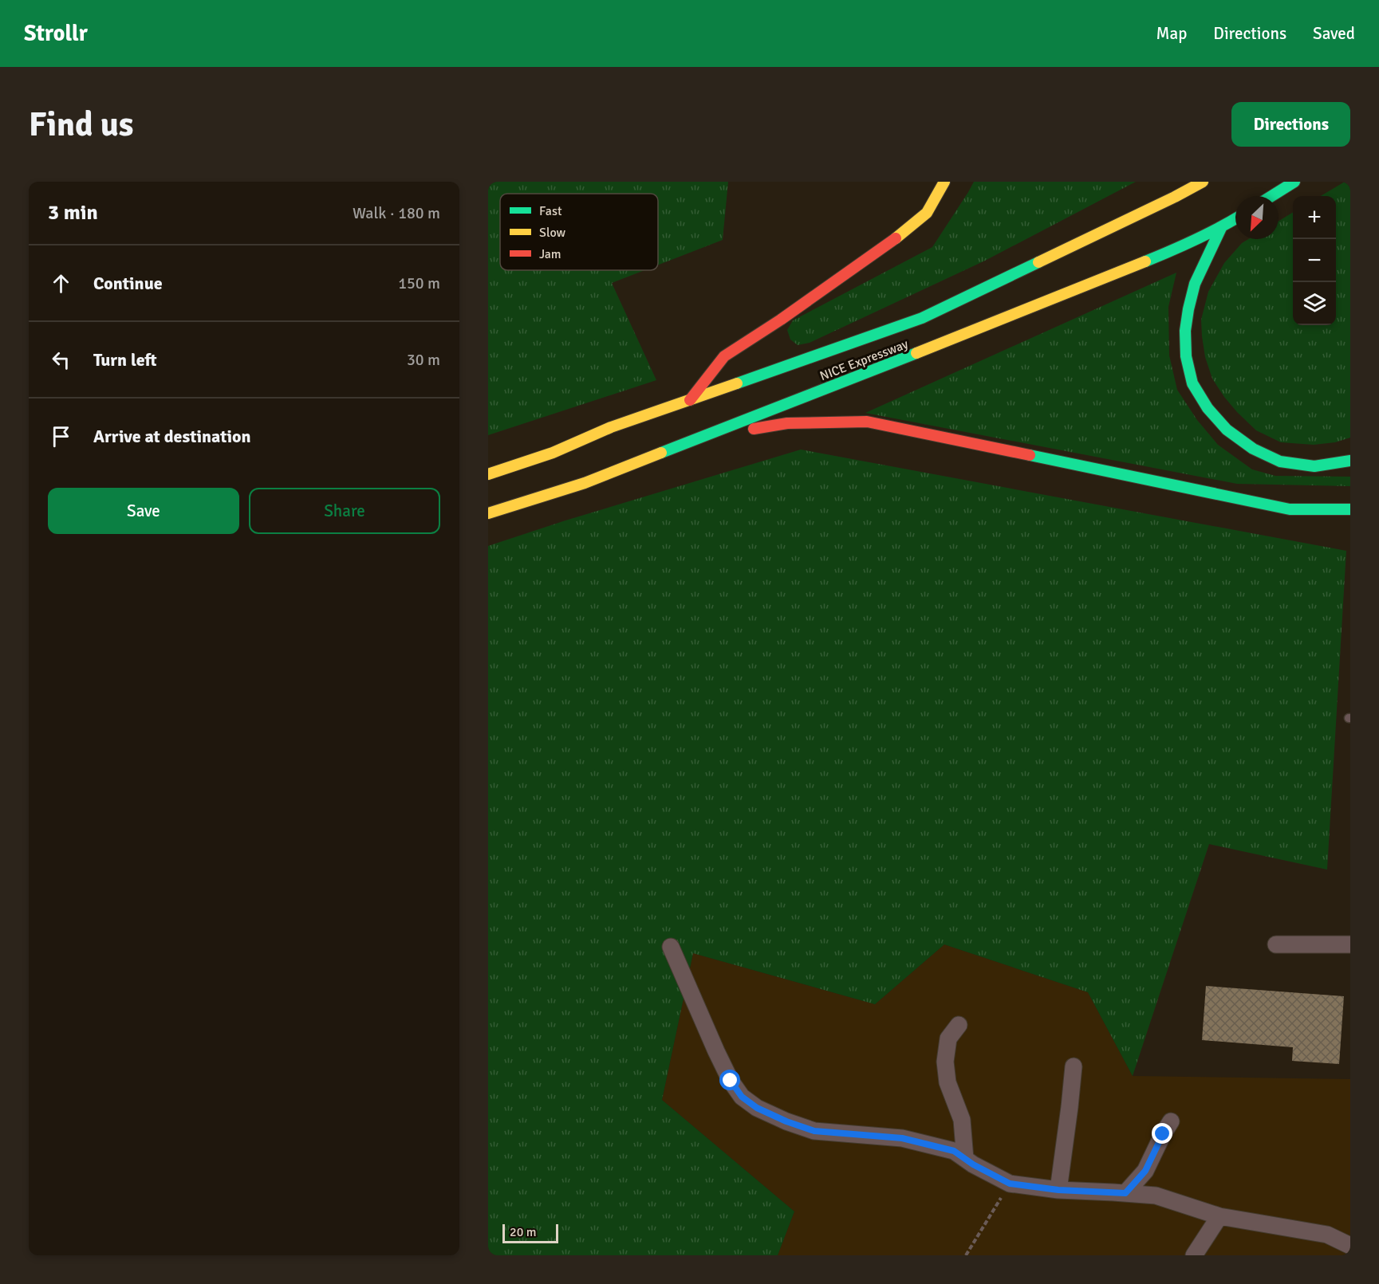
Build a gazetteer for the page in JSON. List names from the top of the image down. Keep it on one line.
{"streets":{"highway":["NICE Expressway"]},"legend":["Fast","Slow","Jam"],"scale_bar":"20 m","north":"bottom left","page":{"header":"Strollr","nav":["Map","Directions","Saved"],"buttons":["Directions",["Save","Share"]],"title":"Find us","heading":["3 min","Walk · 180 m"],"map_buttons":["+","−"],"list":[["Continue","150 m"],["Turn left","30 m"],"Arrive at destination"],"scale":"20 m"}}
